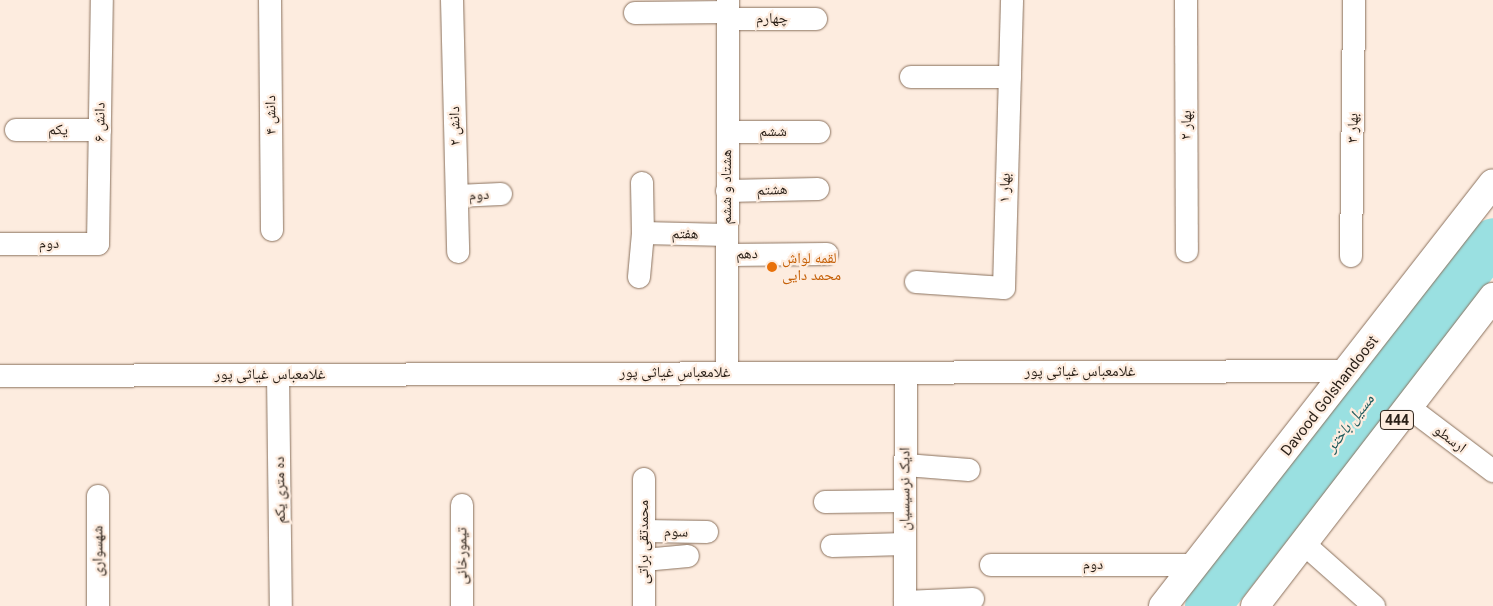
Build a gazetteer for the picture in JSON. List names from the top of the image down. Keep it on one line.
{"streets":{"main road":["Davood Golshandoost","444"],"street":["چهارم","دانش ۴","دانش ۶","بهار ۲","دانش ۲","بهار ۳","یکم","ششم","هشتاد و ششم","بهار ۱","هشتم","دوم","هفتم","دهم","غلامعباس غیاثی پور","ارسطو","ادیک نرسیسیان","ده متری یکم","سوم","محمدتقی براتی","شهسواری","تیمورخانی"]},"crossings":[["چهارم","هشتاد و ششم"],["دانش ۶","یکم"],["دانش ۶","دوم"],["دانش ۲","دوم"],["ششم","هشتاد و ششم"],["هشتاد و ششم","هشتم"],["هشتاد و ششم","هفتم"],["هشتاد و ششم","دهم"],["هشتاد و ششم","غلامعباس غیاثی پور"],["دوم","Davood Golshandoost"],["هفتم","دهم"],["غلامعباس غیاثی پور","Davood Golshandoost"],["غلامعباس غیاثی پور","ادیک نرسیسیان"],["غلامعباس غیاثی پور","ده متری یکم"],["444","ارسطو"],["سوم","محمدتقی براتی"]],"water":["مسیل باختر"],"places":["لقمه لواش محمد دايى"]}
